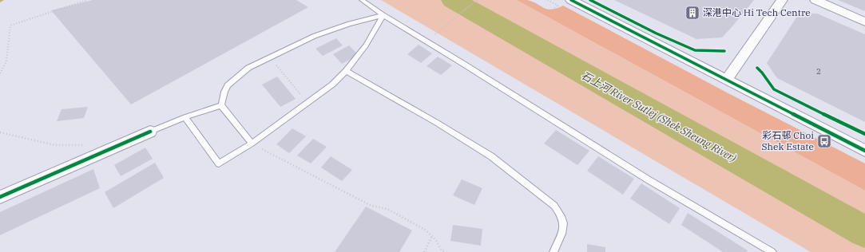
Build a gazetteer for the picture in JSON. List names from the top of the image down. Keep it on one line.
{"water":["石上河 River Sutlej (Shek Sheung River)"],"places":{"building":["深港中心 Hi Tech Centre"],"bus stop":["彩石邨 Choi Shek Estate"]},"house_numbers":["2"]}
